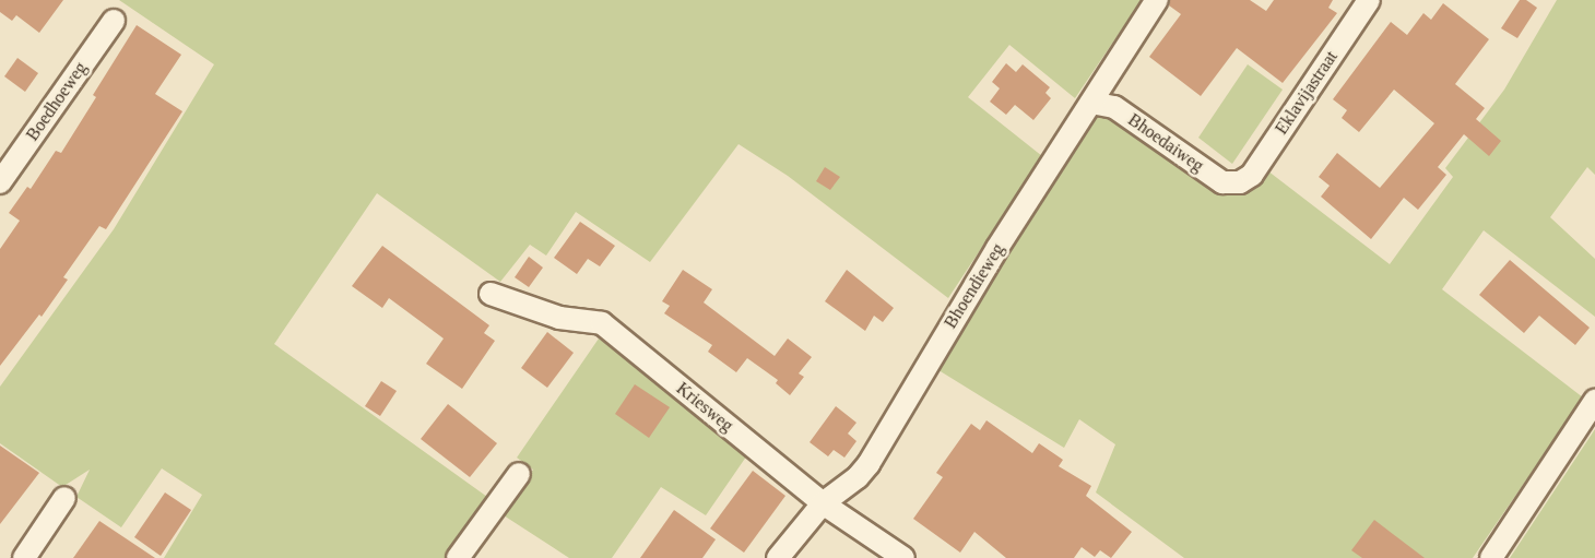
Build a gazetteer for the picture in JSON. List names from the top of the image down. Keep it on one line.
{"streets":{"street":["Eklavijastraat","Boedhoeweg","Bhoedaiweg","Bhoendieweg","Kriesweg"]},"crossings":[["Eklavijastraat","Bhoedaiweg"],["Bhoedaiweg","Bhoendieweg"],["Bhoendieweg","Kriesweg"]]}
